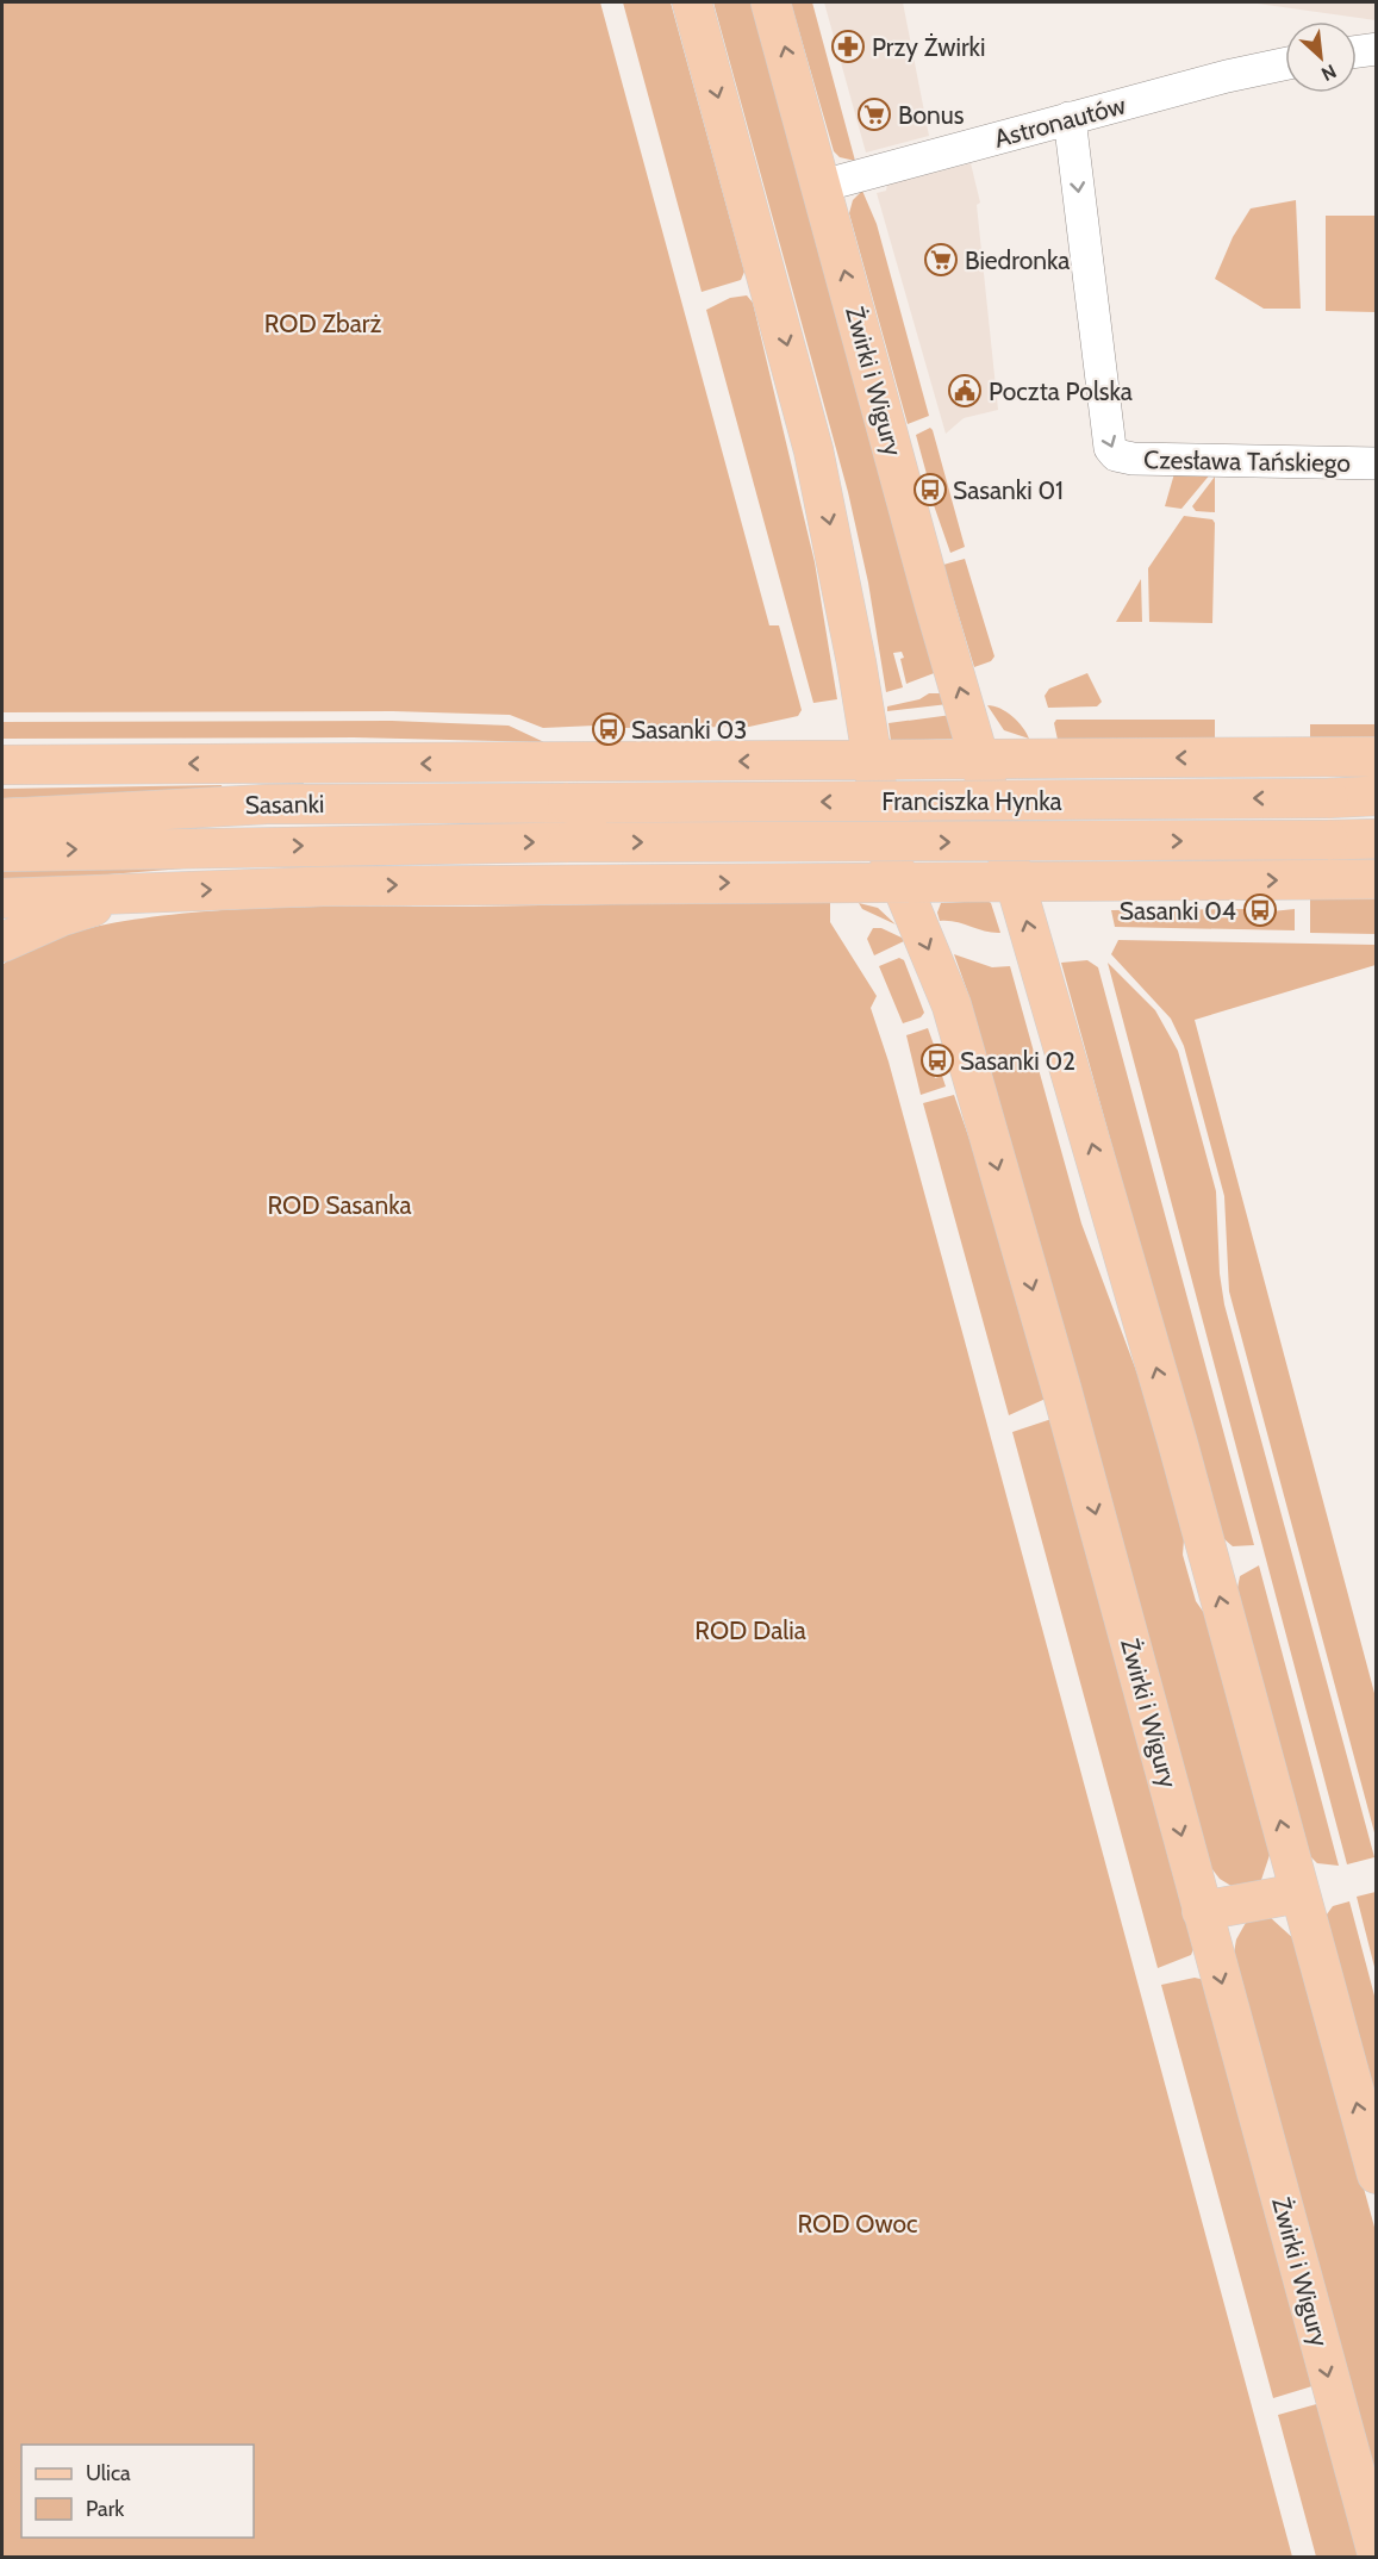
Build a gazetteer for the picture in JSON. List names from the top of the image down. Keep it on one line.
{"streets":{"main road":["Żwirki i Wigury","Franciszka Hynka","Sasanki"],"street":["Astronautów","Czesława Tańskiego"]},"crossings":[["Astronautów","Żwirki i Wigury"],["Astronautów","Czesława Tańskiego"],["Franciszka Hynka","Sasanki"]],"parks":["ROD Zbarż","ROD Sasanka","ROD Dalia","ROD Owoc"],"places":{"pharmacy":["Przy Żwirki"],"supermarket":["Bonus","Biedronka"],"public building":["Poczta Polska"],"bus stop":["Sasanki 01","Sasanki 03","Sasanki 04","Sasanki 02"]},"legend":["Ulica","Park"],"north":"bottom right"}
